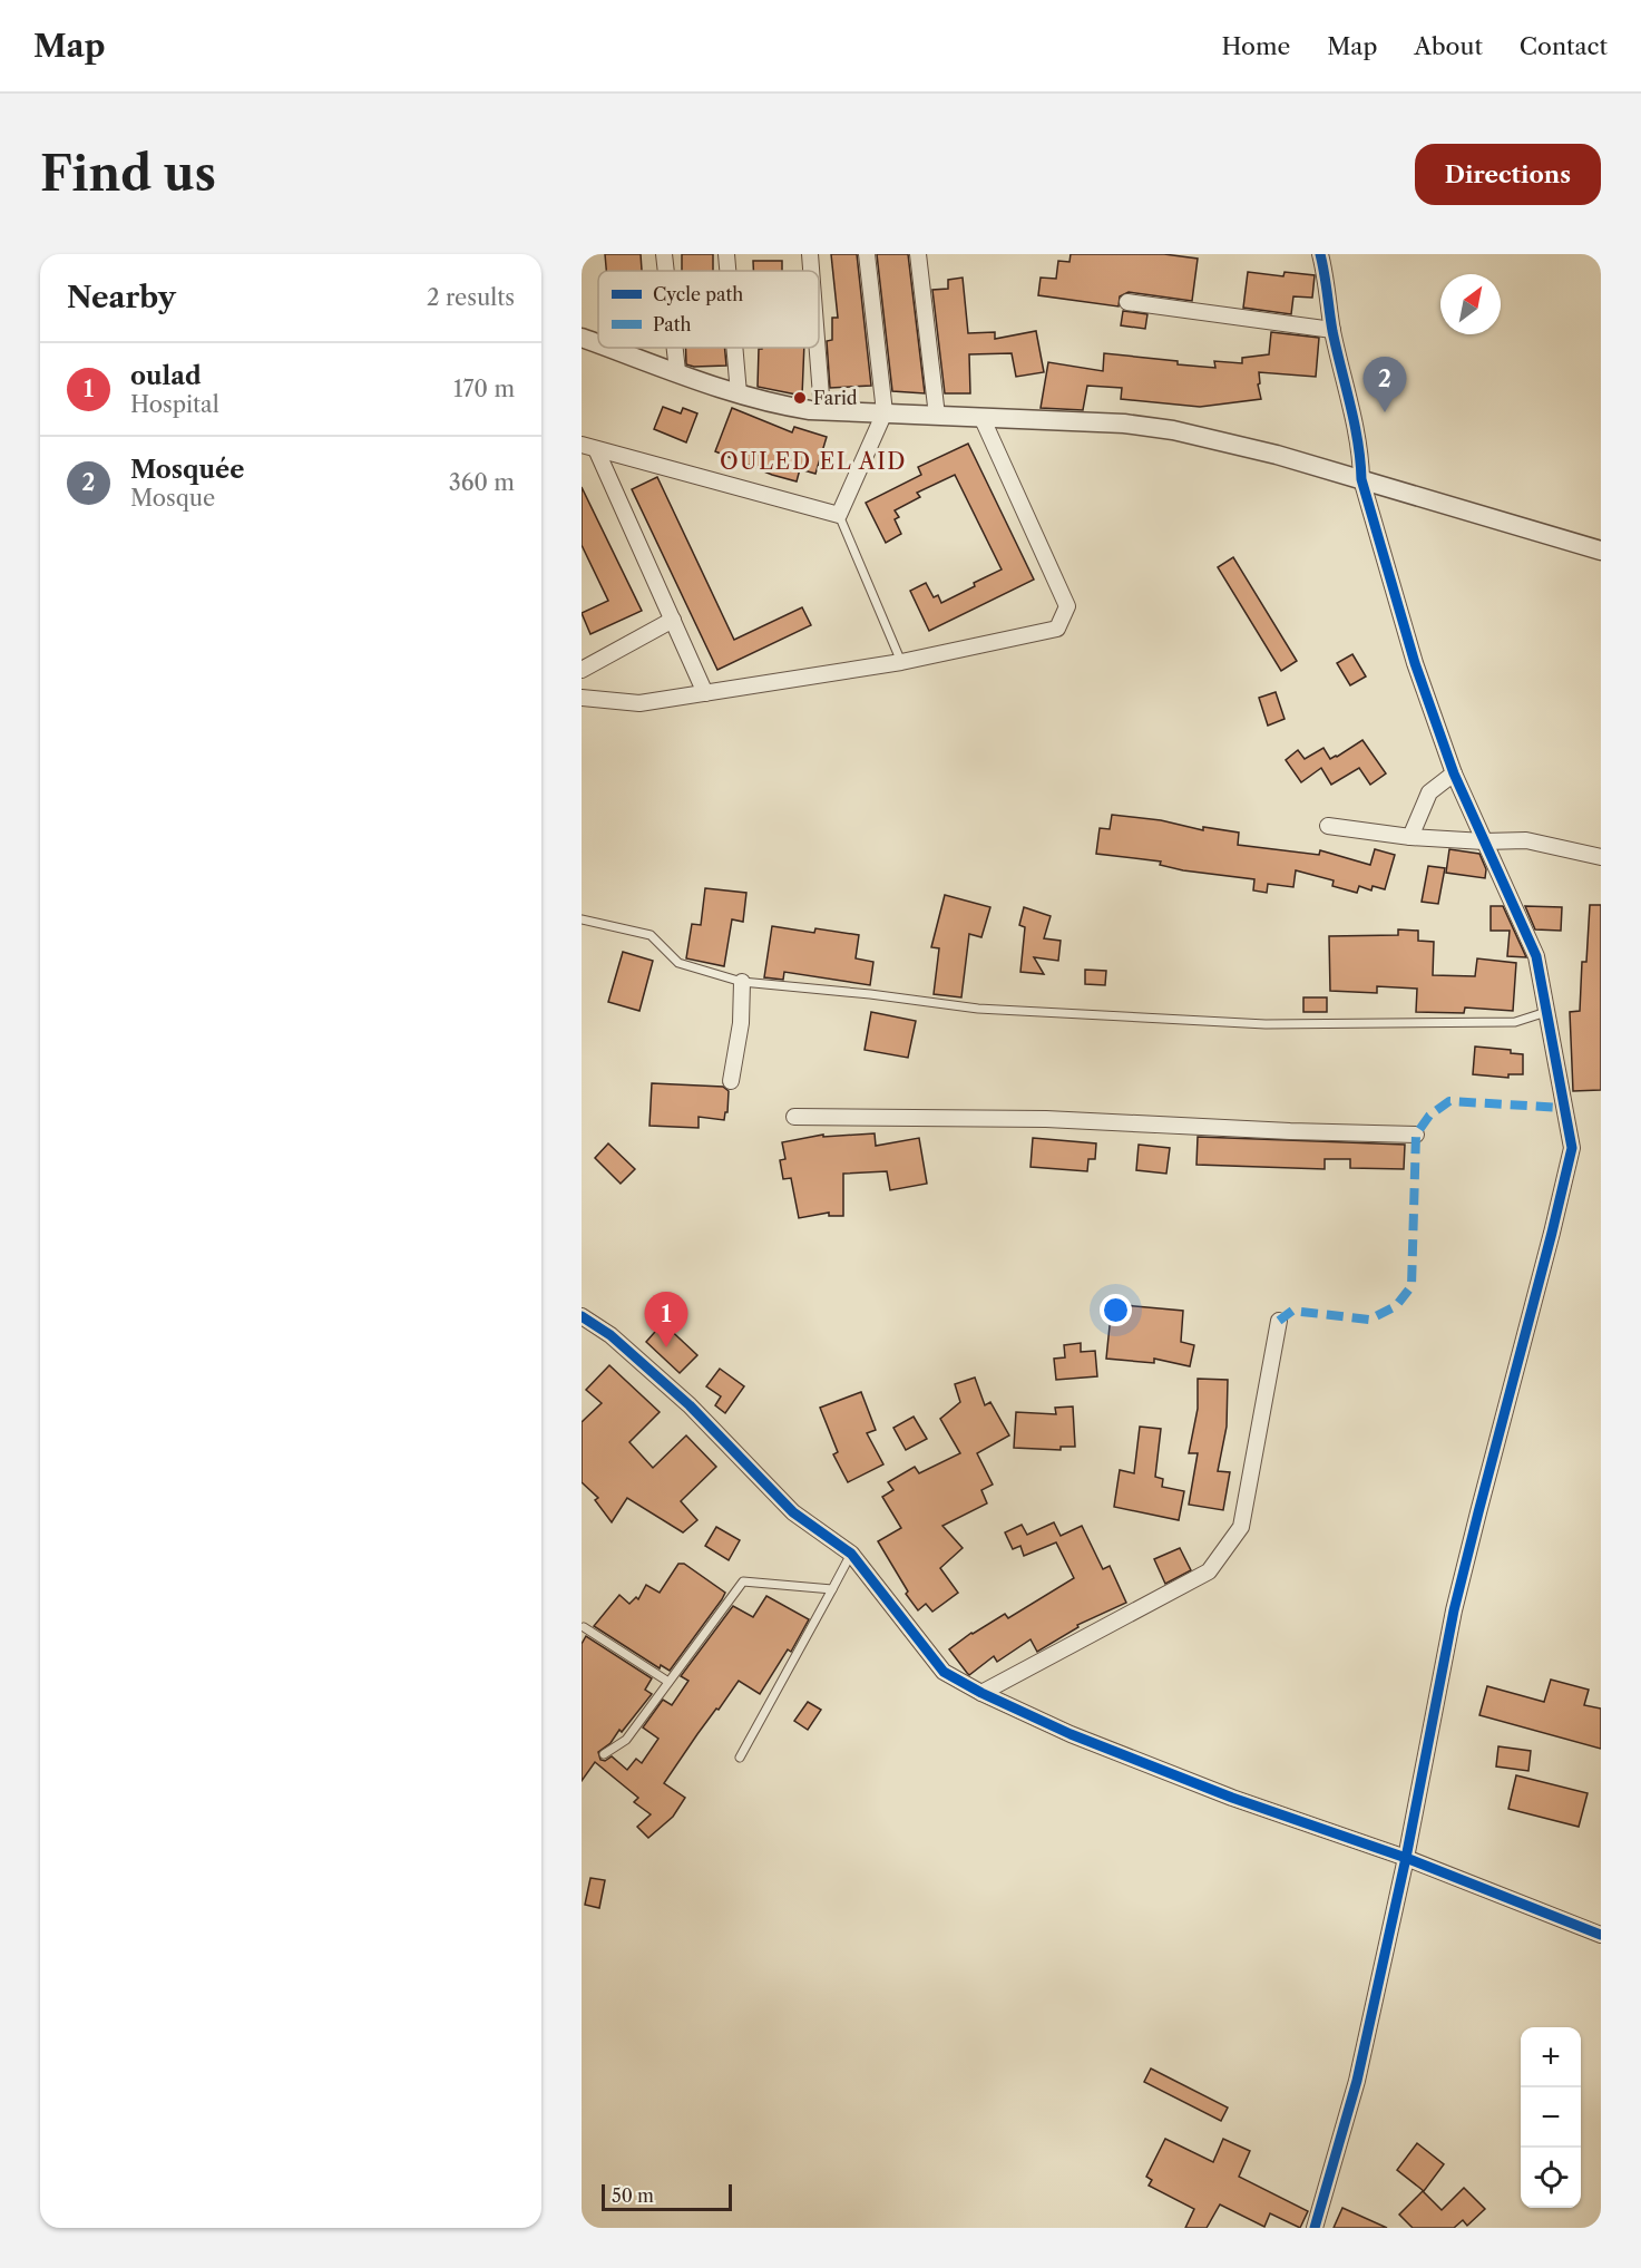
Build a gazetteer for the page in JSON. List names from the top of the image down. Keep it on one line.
{"districts":["OULED EL AID"],"places":["Farid"],"legend":["Cycle path","Path"],"scale_bar":"50 m","north":"top right","page":{"header":"Map","nav":["Home","Map","About","Contact"],"buttons":"Directions","title":"Find us","heading":["Nearby","2 results"],"list":[{"mark":"1","name":"oulad","note":"Hospital","value":"170 m"},{"mark":"2","name":"Mosquée","note":"Mosque","value":"360 m"}],"pins":["2","1"],"map_buttons":["+","−"],"scale":"50 m"}}
